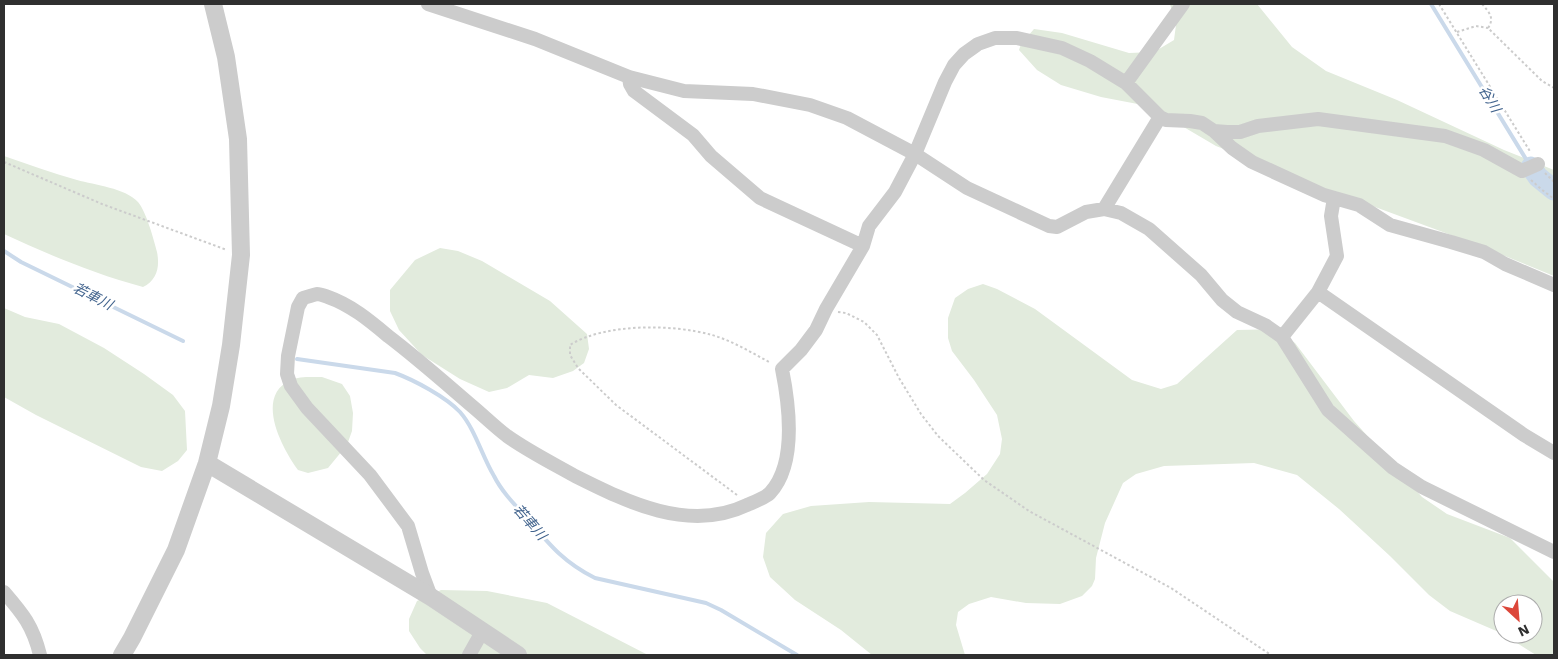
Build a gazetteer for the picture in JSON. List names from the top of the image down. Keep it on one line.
{"water":["谷川","若車川"],"north":"bottom right"}
